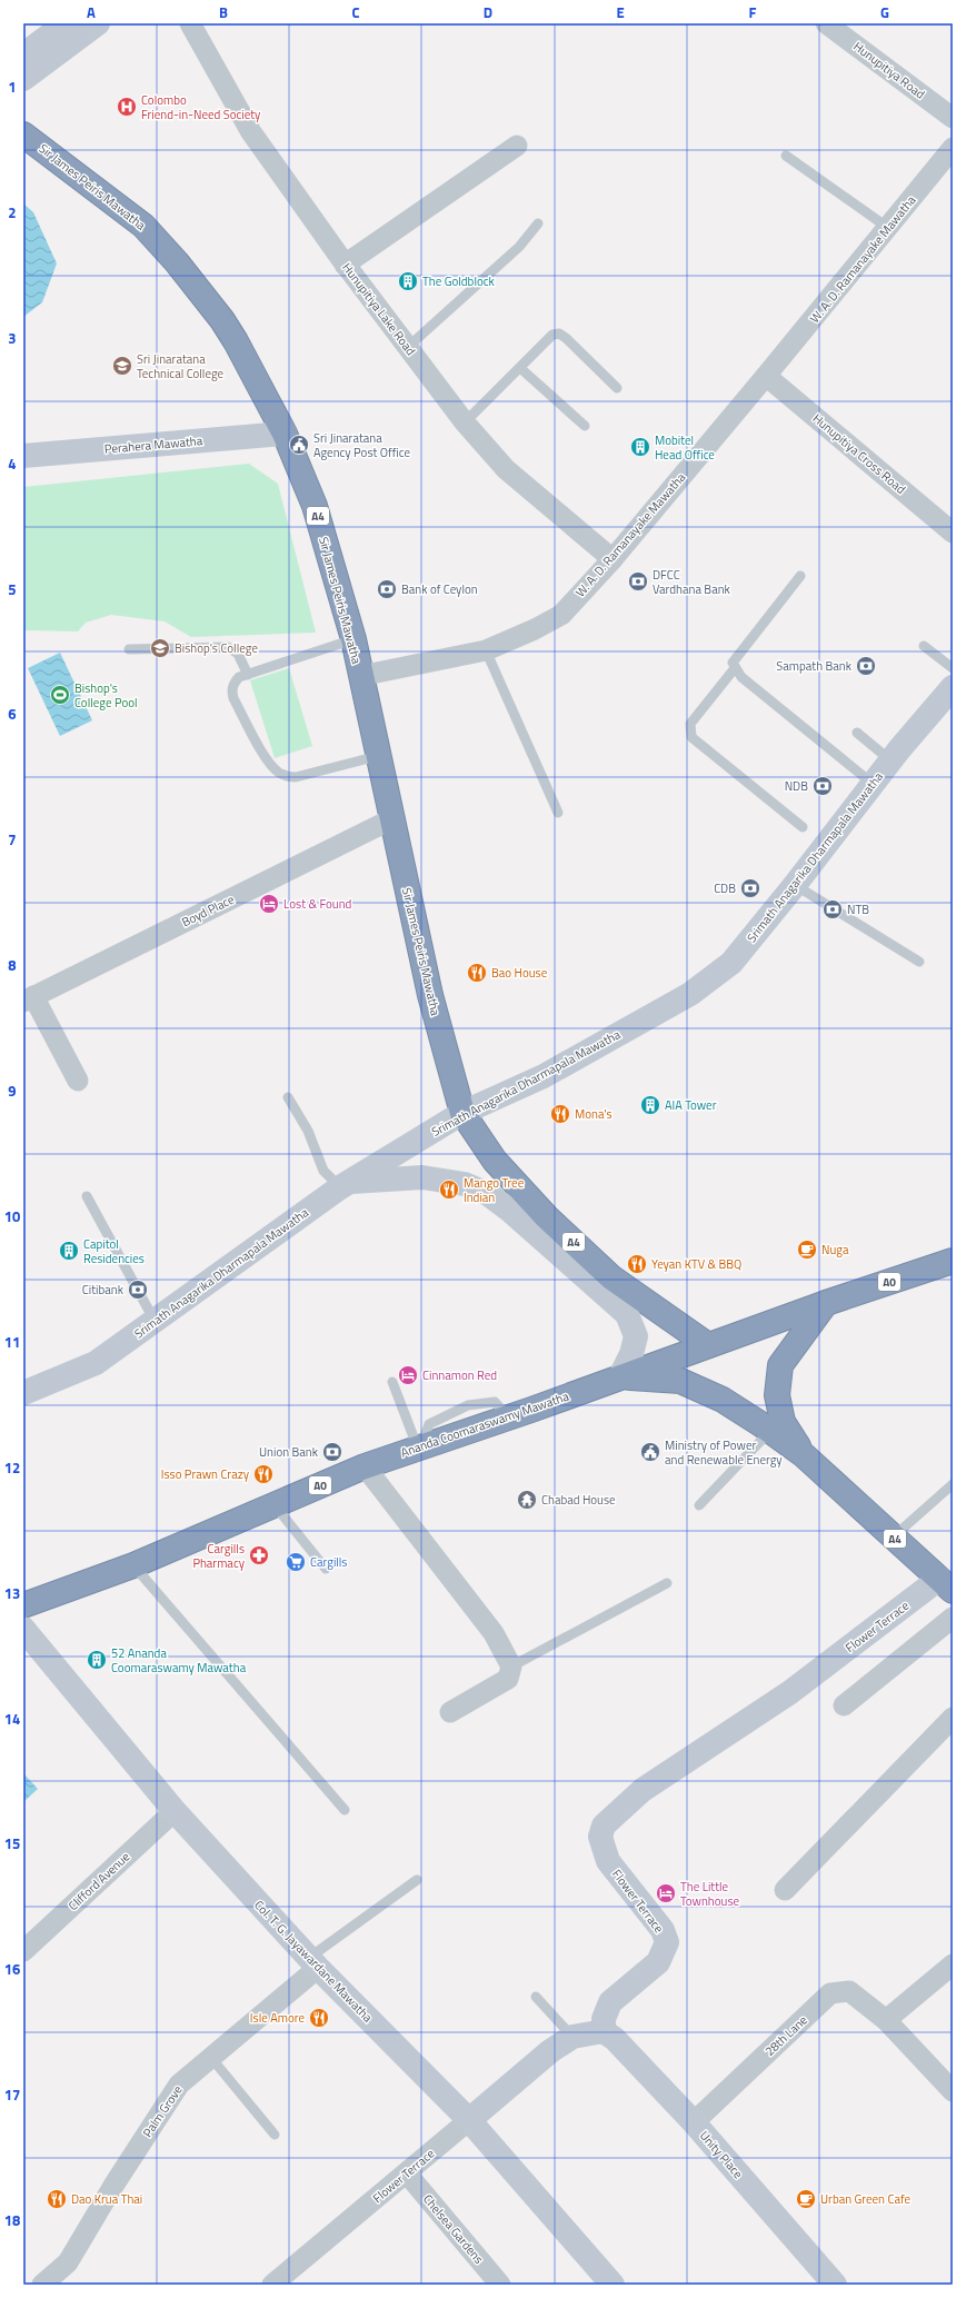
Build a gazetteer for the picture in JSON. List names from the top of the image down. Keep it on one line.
{"streets":{"highway":["Sir James Peiris Mawatha","A4","A0","Ananda Coomaraswamy Mawatha"],"street":["Hunupitiya Road","W. A. D. Ramanayake Mawatha","Hunupitiya Lake Road","Perahera Mawatha","Hunupitiya Cross Road","Srimath Anagarika Dharmapala Mawatha","Boyd Place","Flower Terrace","Clifford Avenue","Col. T. G. Jayawardane Mawatha","28th Lane","Palm Grove","Unity Place","Chelsea Gardens"]},"crossings":[["Sir James Peiris Mawatha","W. A. D. Ramanayake Mawatha"],["Sir James Peiris Mawatha","Perahera Mawatha"],["Sir James Peiris Mawatha","A4"],["Sir James Peiris Mawatha","Srimath Anagarika Dharmapala Mawatha"],["Sir James Peiris Mawatha","Boyd Place"],["W. A. D. Ramanayake Mawatha","Hunupitiya Lake Road"],["W. A. D. Ramanayake Mawatha","Hunupitiya Cross Road"],["A4","Srimath Anagarika Dharmapala Mawatha"],["A4","Ananda Coomaraswamy Mawatha"],["A4","Flower Terrace"],["Flower Terrace","Col. T. G. Jayawardane Mawatha"],["Flower Terrace","Unity Place"],["Flower Terrace","Chelsea Gardens"],["Clifford Avenue","Col. T. G. Jayawardane Mawatha"],["Col. T. G. Jayawardane Mawatha","Palm Grove"],["28th Lane","Unity Place"]],"places":{"hospital":["Colombo Friend-in-Need Society"],"building":["The Goldblock","Mobitel Head Office","AIA Tower","Capitol Residencies","52 Ananda Coomaraswamy Mawatha"],"school or university":["Sri Jinaratana Technical College","Bishop's College"],"public building":["Sri Jinaratana Agency Post Office","Ministry of Power and Renewable Energy"],"bank":["DFCC Vardhana Bank","Bank of Ceylon","Sampath Bank","NDB","CDB","NTB","Citibank","Union Bank"],"sports":["Bishop's College Pool"],"hotel":["Lost & Found","Cinnamon Red","The Little Townhouse"],"restaurant":["Bao House","Mona's","Mango Tree Indian","Yeyan KTV & BBQ","Isso Prawn Crazy","Isle Amore","Dao Krua Thai"],"cafe":["Nuga","Urban Green Cafe"],"temple":["Chabad House"],"pharmacy":["Cargills Pharmacy"],"supermarket":["Cargills"]},"grid":{"columns":["A","B","C","D","E","F","G"],"rows":["1","2","3","4","5","6","7","8","9","10","11","12","13","14","15","16","17","18"]}}
